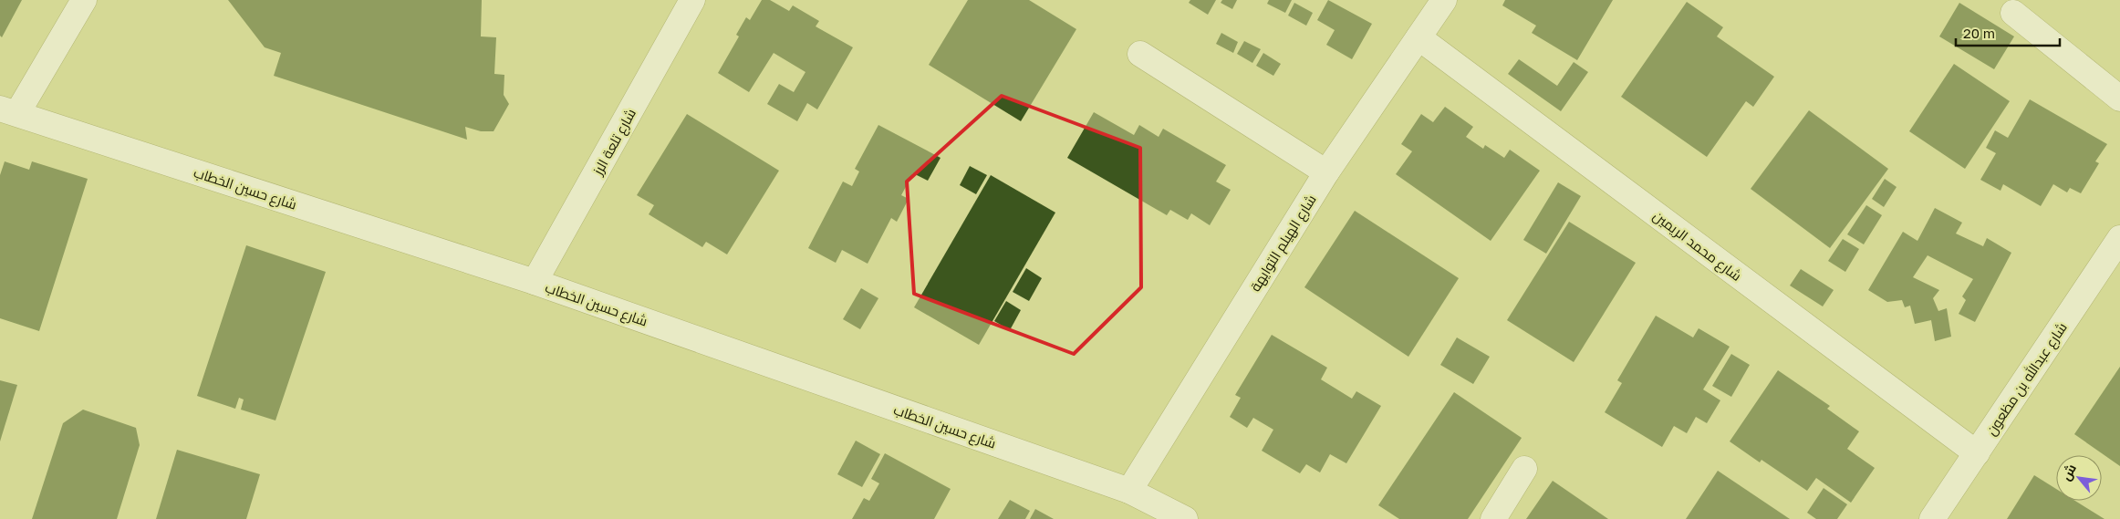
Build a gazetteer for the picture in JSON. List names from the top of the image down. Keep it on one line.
{"streets":{"street":["شارع تلعة الرز","شارع حسين الخطاب","شارع الهيلم التوايهة","شارع محمد الريمين","شارع عبدالله بن مظعون"]},"crossings":[["شارع تلعة الرز","شارع حسين الخطاب"],["شارع حسين الخطاب","شارع الهيلم التوايهة"],["شارع الهيلم التوايهة","شارع محمد الريمين"],["شارع محمد الريمين","شارع عبدالله بن مظعون"]],"scale_bar":"20 m","north":"top left"}
